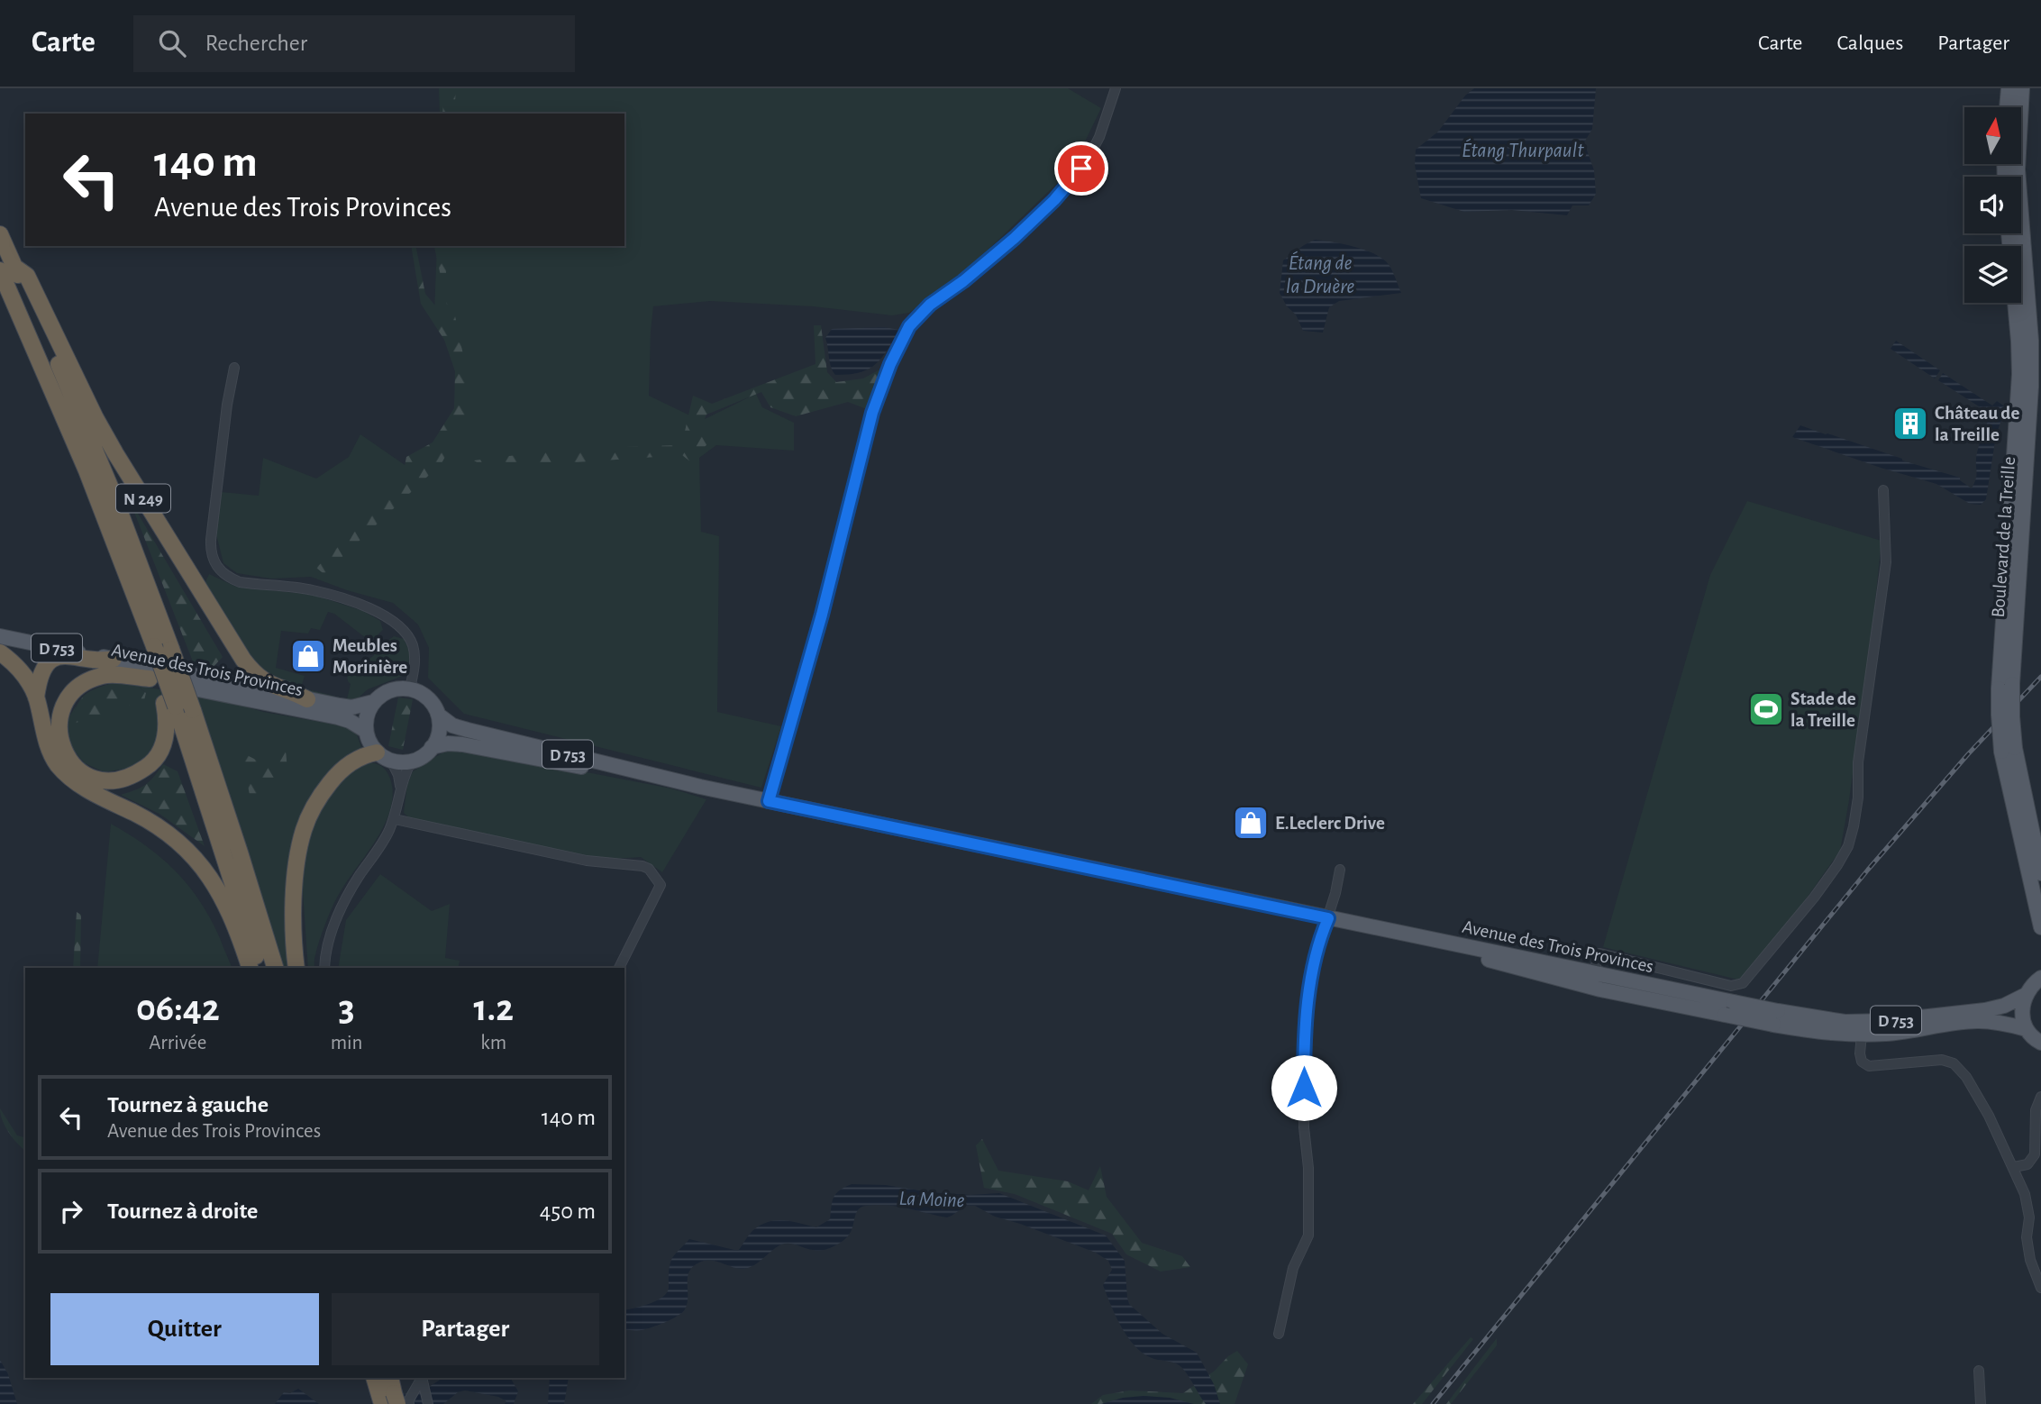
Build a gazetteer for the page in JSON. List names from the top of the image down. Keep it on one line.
{"streets":{"highway":["N 249"],"main road":["Boulevard de la Treille","D 753","Avenue des Trois Provinces"]},"crossings":[["N 249","Avenue des Trois Provinces"],["D 753","Avenue des Trois Provinces"]],"water":["Étang Thurpault","Étang de la Druère","La Moine"],"places":{"building":["Château de la Treille"],"shop":["Meubles Morinière","E.Leclerc Drive"],"sports":["Stade de la Treille"]},"north":"top","page":{"header":"Carte","search":"Rechercher","nav":["Carte","Calques","Partager"],"turn":["140 m","Avenue des Trois Provinces"],"eta":["06:42","Arrivée","3","min","1.2","km"],"list":[{"name":"Tournez à gauche","note":"Avenue des Trois Provinces","value":"140 m"},{"name":"Tournez à droite","value":"450 m"}],"buttons":["Quitter","Partager"]}}
